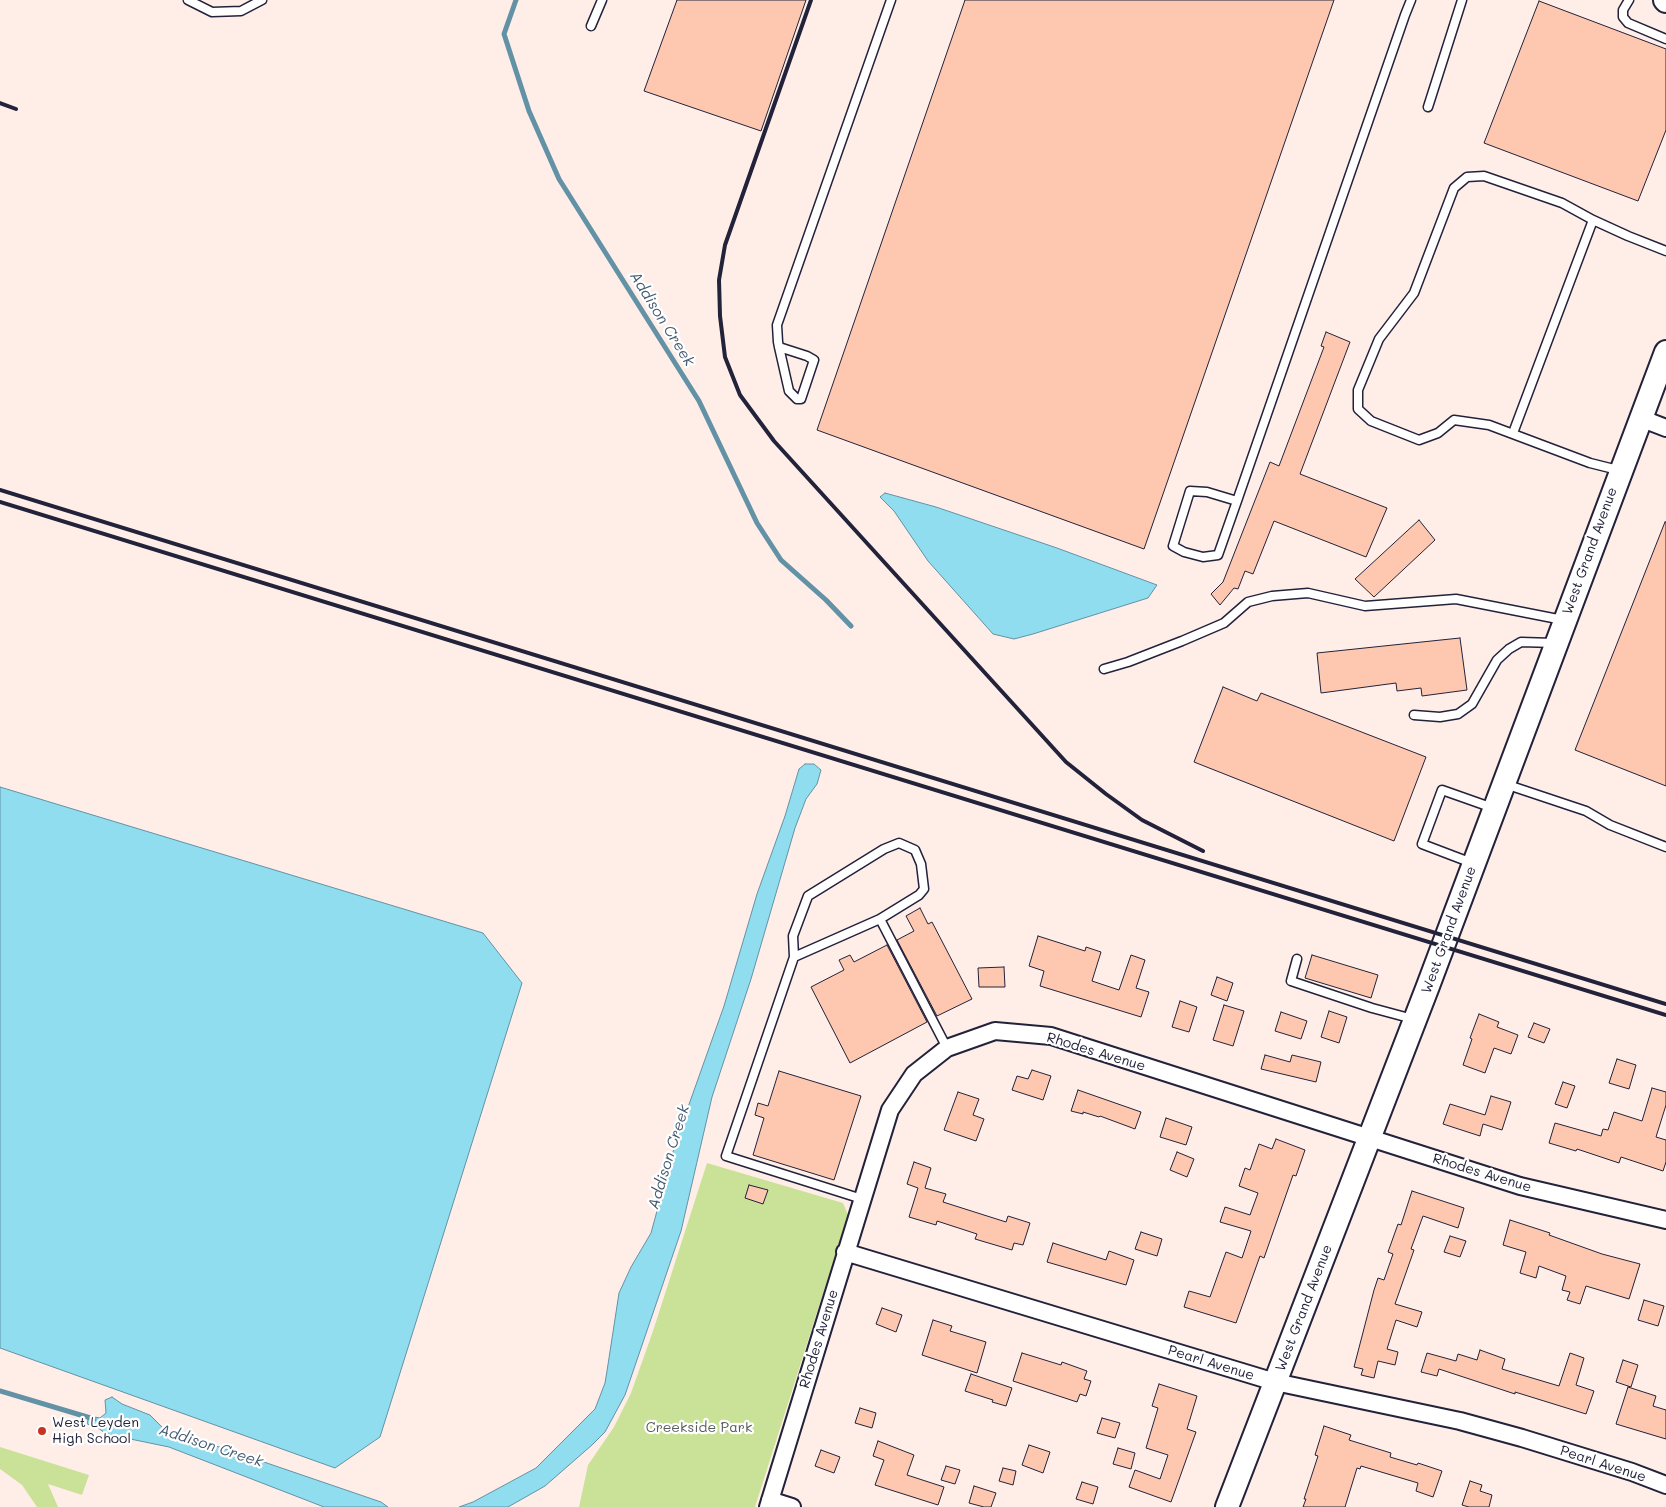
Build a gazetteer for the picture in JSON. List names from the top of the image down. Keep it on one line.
{"streets":{"main road":["West Grand Avenue"],"street":["Rhodes Avenue","Pearl Avenue"]},"crossings":[["West Grand Avenue","Rhodes Avenue"],["West Grand Avenue","Pearl Avenue"],["Rhodes Avenue","Pearl Avenue"]],"water":["Addison Creek"],"parks":["Creekside Park"],"places":["West Leyden High School"]}
